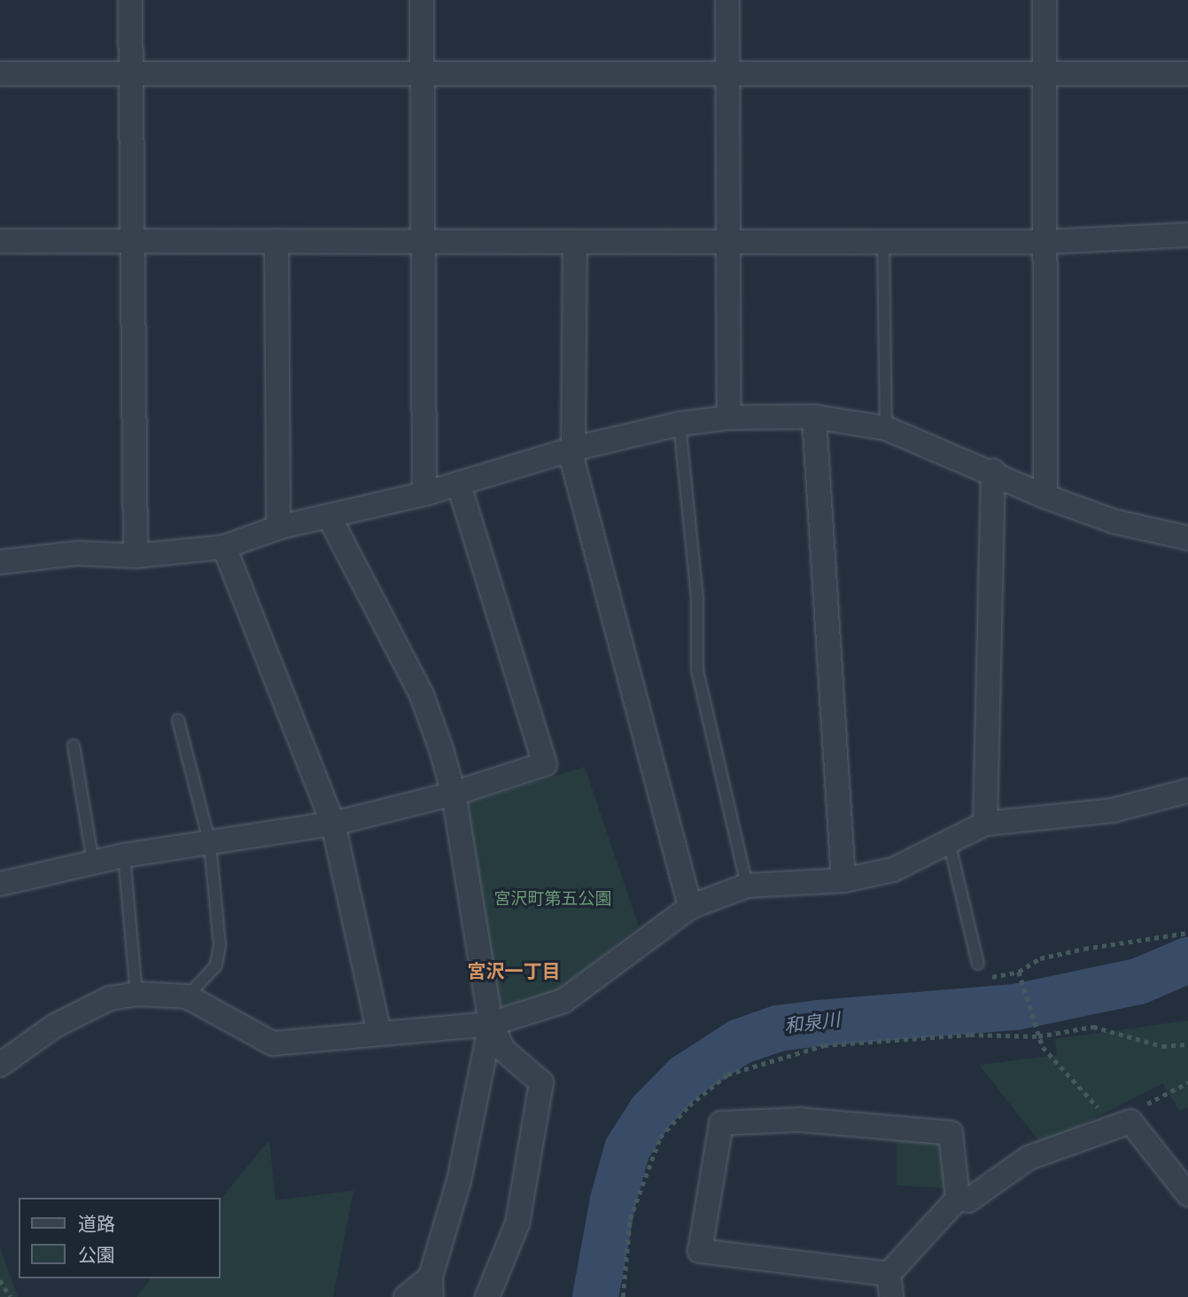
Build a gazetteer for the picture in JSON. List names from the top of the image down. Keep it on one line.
{"districts":["宮沢一丁目"],"water":["和泉川"],"parks":["宮沢町第五公園"],"legend":["道路","公園"]}
